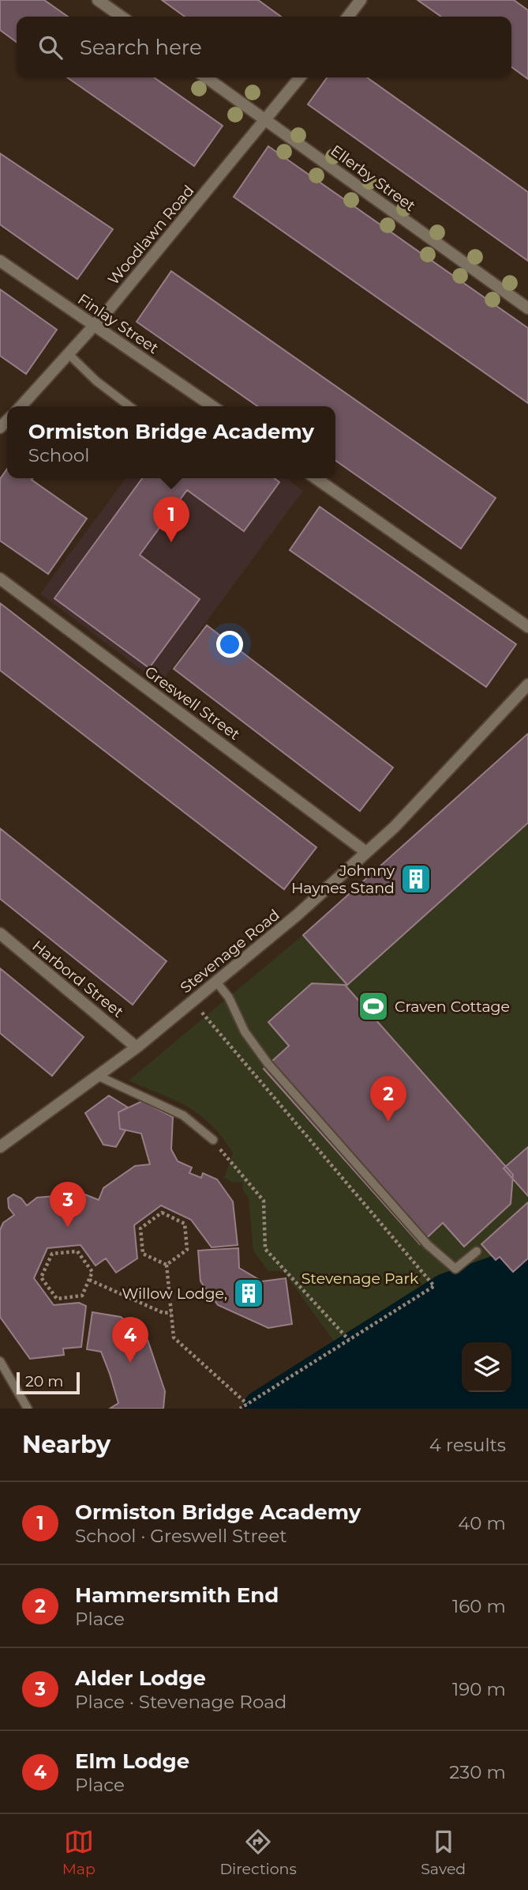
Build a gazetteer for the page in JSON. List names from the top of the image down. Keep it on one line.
{"streets":{"street":["Ellerby Street","Woodlawn Road","Finlay Street","Greswell Street","Stevenage Road","Harbord Street"]},"crossings":[["Ellerby Street","Woodlawn Road"],["Woodlawn Road","Finlay Street"],["Greswell Street","Stevenage Road"],["Stevenage Road","Harbord Street"]],"parks":["Stevenage Park"],"places":{"building":["Johnny Haynes Stand","Willow Lodge,"],"sports":["Craven Cottage"]},"scale_bar":"20 m","page":{"search":"Search here","popup":["Ormiston Bridge Academy","School"],"pins":["1","2","3","4"],"scale":"20 m","heading":["Nearby","4 results"],"list":[{"mark":"1","name":"Ormiston Bridge Academy","note":"School · Greswell Street","value":"40 m"},{"mark":"2","name":"Hammersmith End","note":"Place","value":"160 m"},{"mark":"3","name":"Alder Lodge","note":"Place · Stevenage Road","value":"190 m"},{"mark":"4","name":"Elm Lodge","note":"Place","value":"230 m"}],"nav":["Map","Directions","Saved"]}}
